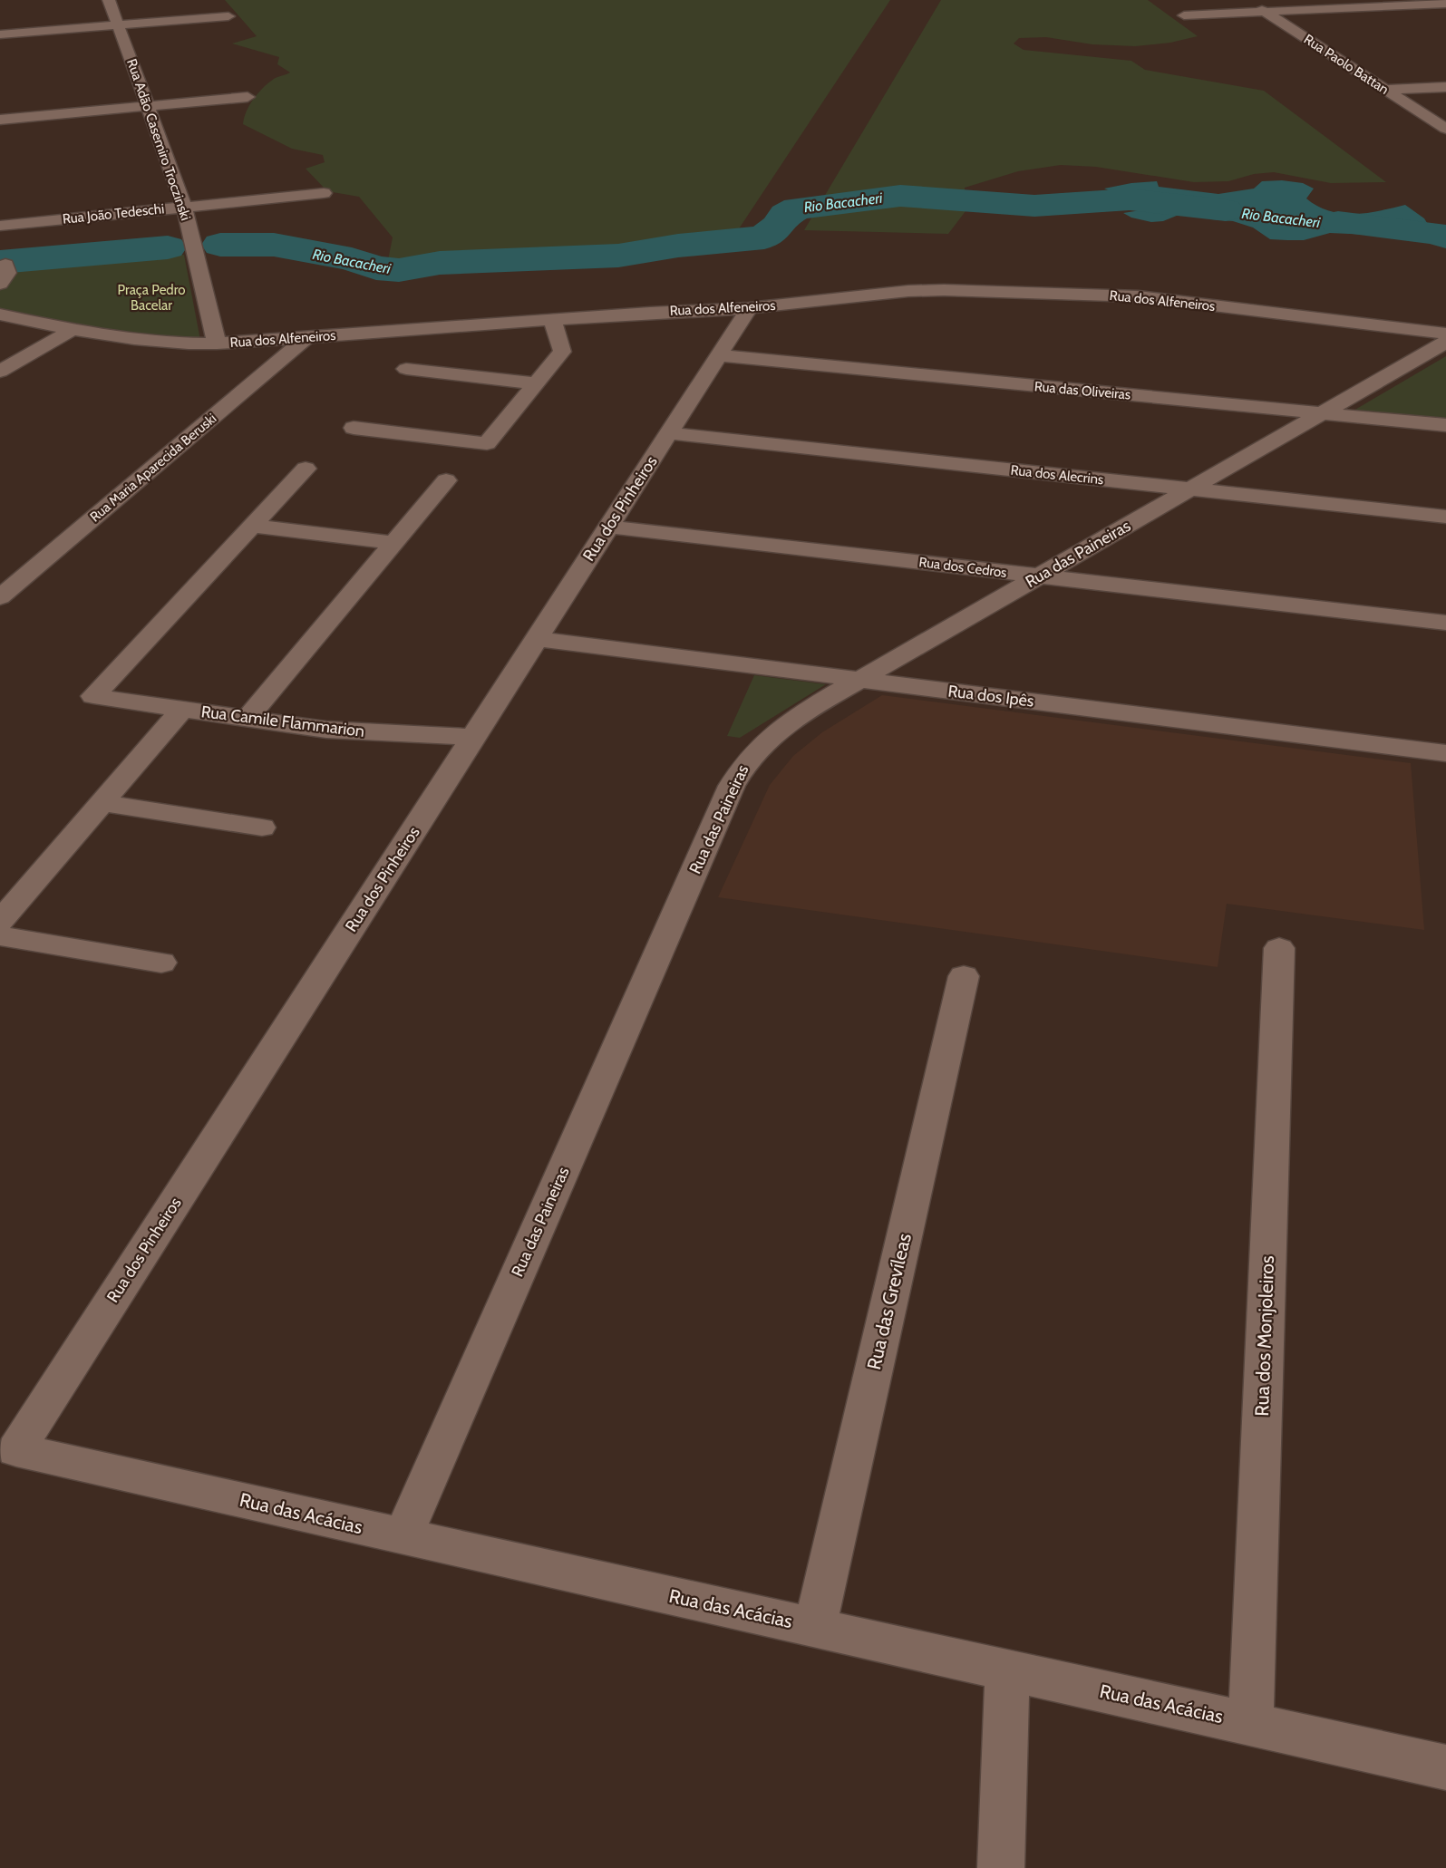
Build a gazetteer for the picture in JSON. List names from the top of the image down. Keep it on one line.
{"streets":{"street":["Rua Paolo Battan","Rua Adão Casemiro Troczinski","Rua João Tedeschi","Rua dos Alfeneiros","Rua das Oliveiras","Rua Maria Aparecida Beruski","Rua dos Alecrins","Rua dos Pinheiros","Rua das Paineiras","Rua dos Cedros","Rua dos Ipês","Rua Camile Flammarion","Rua das Grevíleas","Rua dos Monjoleiros","Rua das Acácias"]},"crossings":[["Rua Adão Casemiro Troczinski","Rua João Tedeschi"],["Rua Adão Casemiro Troczinski","Rua dos Alfeneiros"],["Rua dos Alfeneiros","Rua Maria Aparecida Beruski"],["Rua dos Alfeneiros","Rua dos Pinheiros"],["Rua das Oliveiras","Rua dos Pinheiros"],["Rua das Oliveiras","Rua das Paineiras"],["Rua dos Alecrins","Rua dos Pinheiros"],["Rua dos Alecrins","Rua das Paineiras"],["Rua dos Pinheiros","Rua dos Cedros"],["Rua dos Pinheiros","Rua dos Ipês"],["Rua dos Pinheiros","Rua Camile Flammarion"],["Rua dos Pinheiros","Rua das Acácias"],["Rua das Paineiras","Rua dos Cedros"],["Rua das Paineiras","Rua dos Ipês"],["Rua das Paineiras","Rua das Acácias"],["Rua das Grevíleas","Rua das Acácias"],["Rua dos Monjoleiros","Rua das Acácias"]],"water":["Rio Bacacheri"],"parks":["Praça Pedro Bacelar"]}
